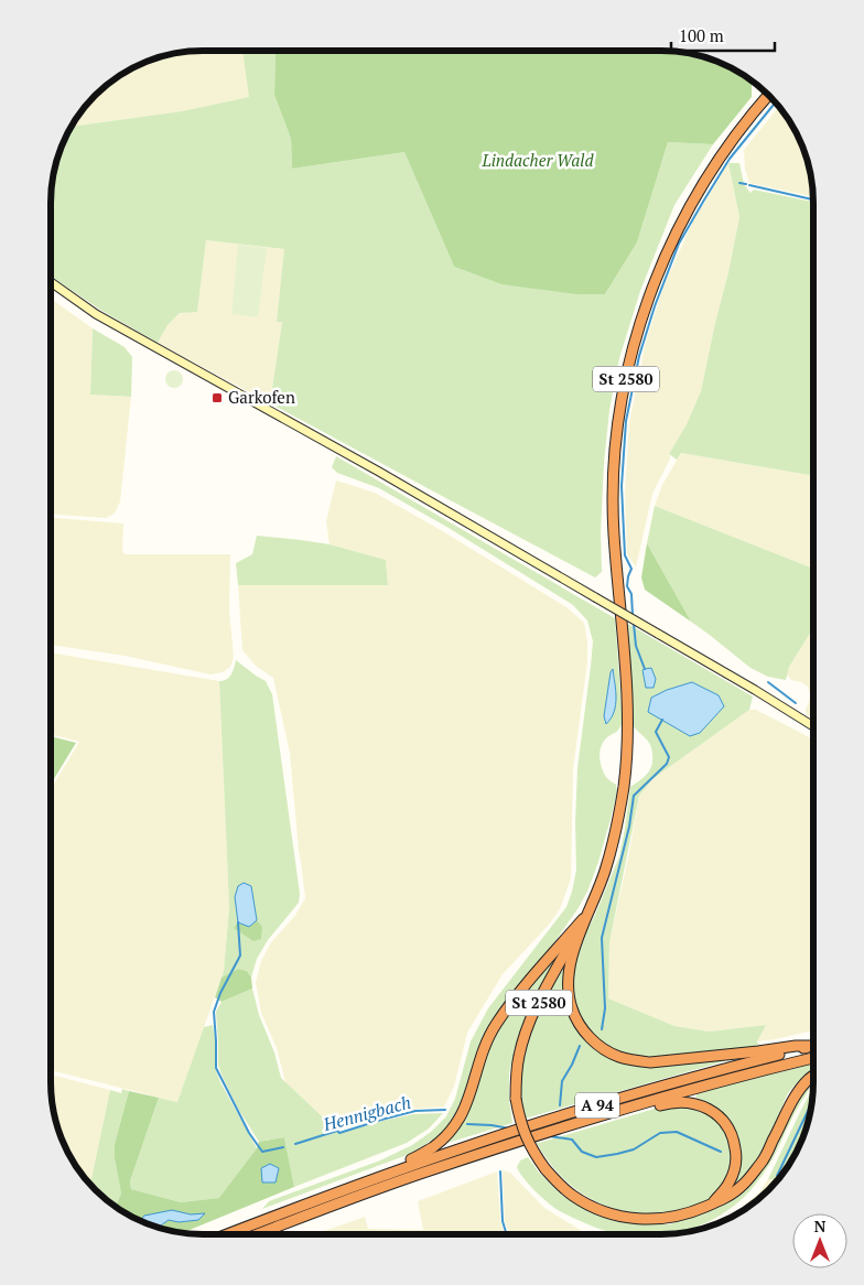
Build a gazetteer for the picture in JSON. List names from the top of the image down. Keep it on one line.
{"streets":{"highway":["St 2580","A 94"]},"water":["Hennigbach"],"parks":["Lindacher Wald"],"places":{"transit":["Garkofen"]},"scale_bar":"100 m","north":"top"}
